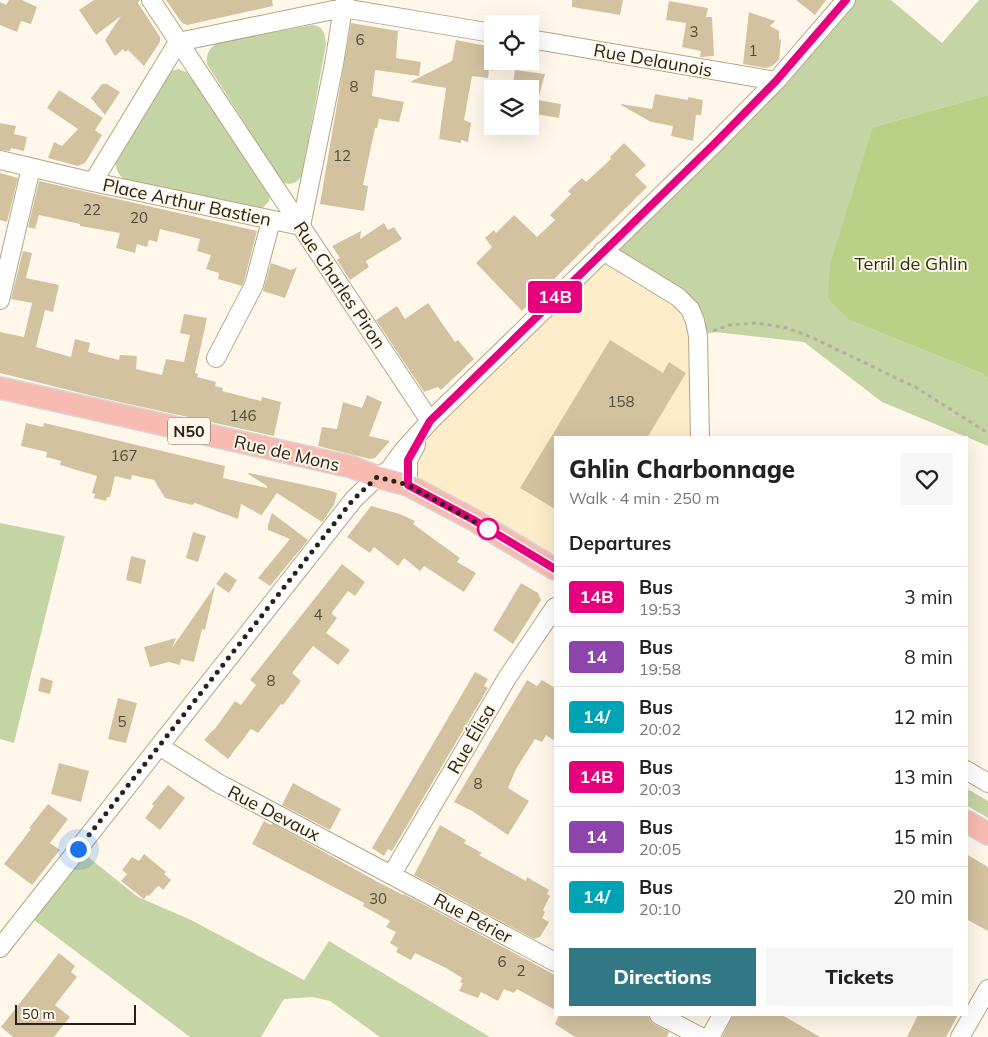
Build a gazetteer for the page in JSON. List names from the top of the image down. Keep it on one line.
{"streets":{"main road":["N50","Rue de Mons"],"street":["Rue Delaunois","Place Arthur Bastien","Rue Charles Piron","Rue Élisa","Rue Devaux","Rue Périer"]},"crossings":[["Place Arthur Bastien","Rue Charles Piron"],["Rue Élisa","Rue Devaux"],["Rue Élisa","Rue Périer"],["Rue Devaux","Rue Périer"]],"parks":["Terril de Ghlin"],"lines":["bus line 14B"],"house_numbers":["3","6","1","8","12","22","20","158","146","167","4","8","5","8","30","6","2"],"scale_bar":"50 m","page":{"on_map":"14B","heading":[["Ghlin Charbonnage","Walk · 4 min · 250 m"],"Departures"],"list":[{"mark":"14B","name":"Bus","note":"19:53","value":"3 min"},{"mark":"14","name":"Bus","note":"19:58","value":"8 min"},{"mark":"14/","name":"Bus","note":"20:02","value":"12 min"},{"mark":"14B","name":"Bus","note":"20:03","value":"13 min"},{"mark":"14","name":"Bus","note":"20:05","value":"15 min"},{"mark":"14/","name":"Bus","note":"20:10","value":"20 min"}],"buttons":["Directions","Tickets"],"scale":"50 m"}}
